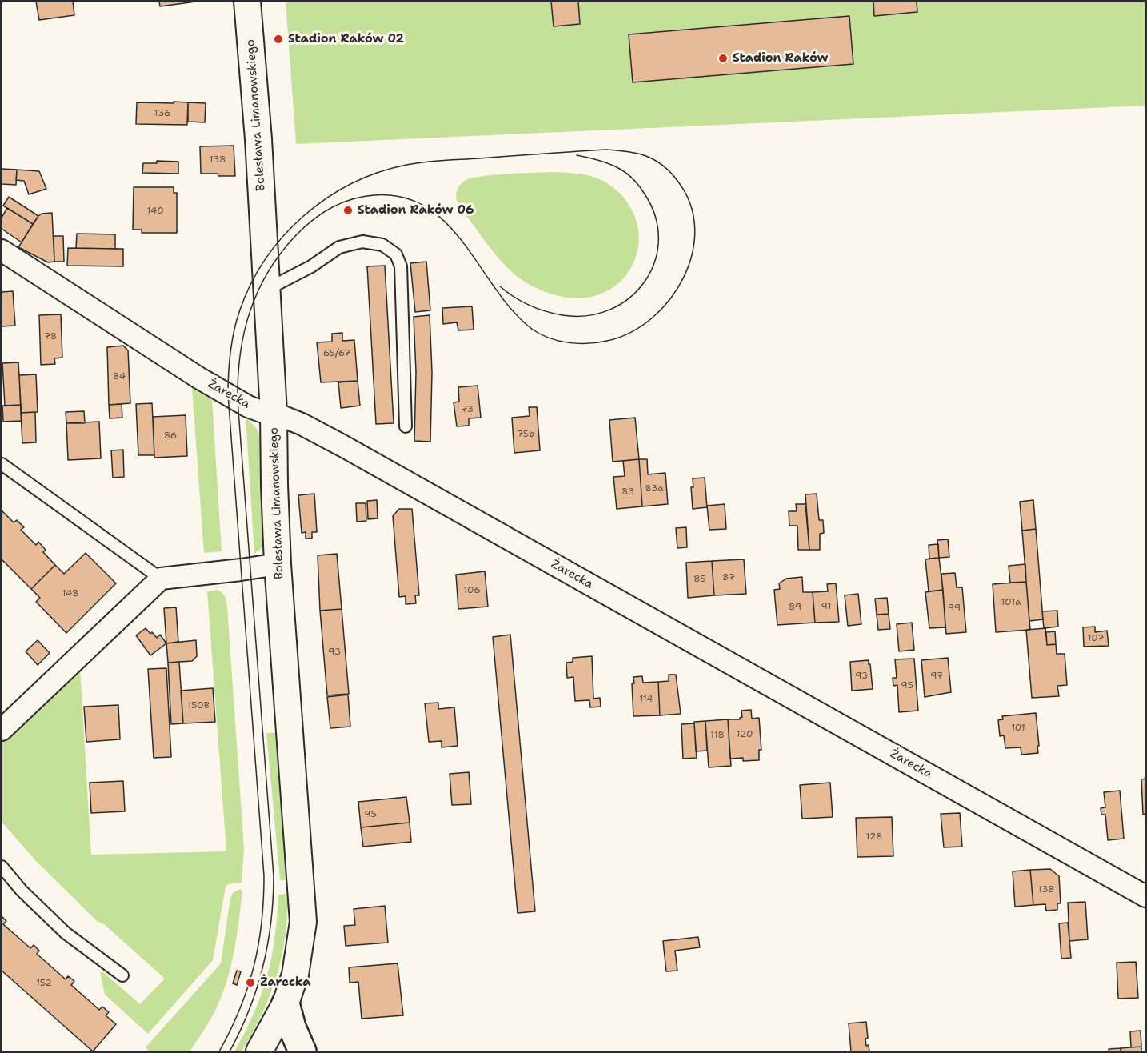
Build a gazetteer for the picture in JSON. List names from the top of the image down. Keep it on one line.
{"streets":{"street":["Bolesława Limanowskiego","Żarecka"]},"crossings":[["Bolesława Limanowskiego","Żarecka"]],"places":["Stadion Raków 02","Stadion Raków","Stadion Raków 06","Żarecka"],"house_numbers":["136","138","140","78","65/67","84","73","75b","86","83a","83","87","85","106","148","101a","91","89","99","107","93","93","97","95","114","150B","101","120","118","95","128","138","152"]}
